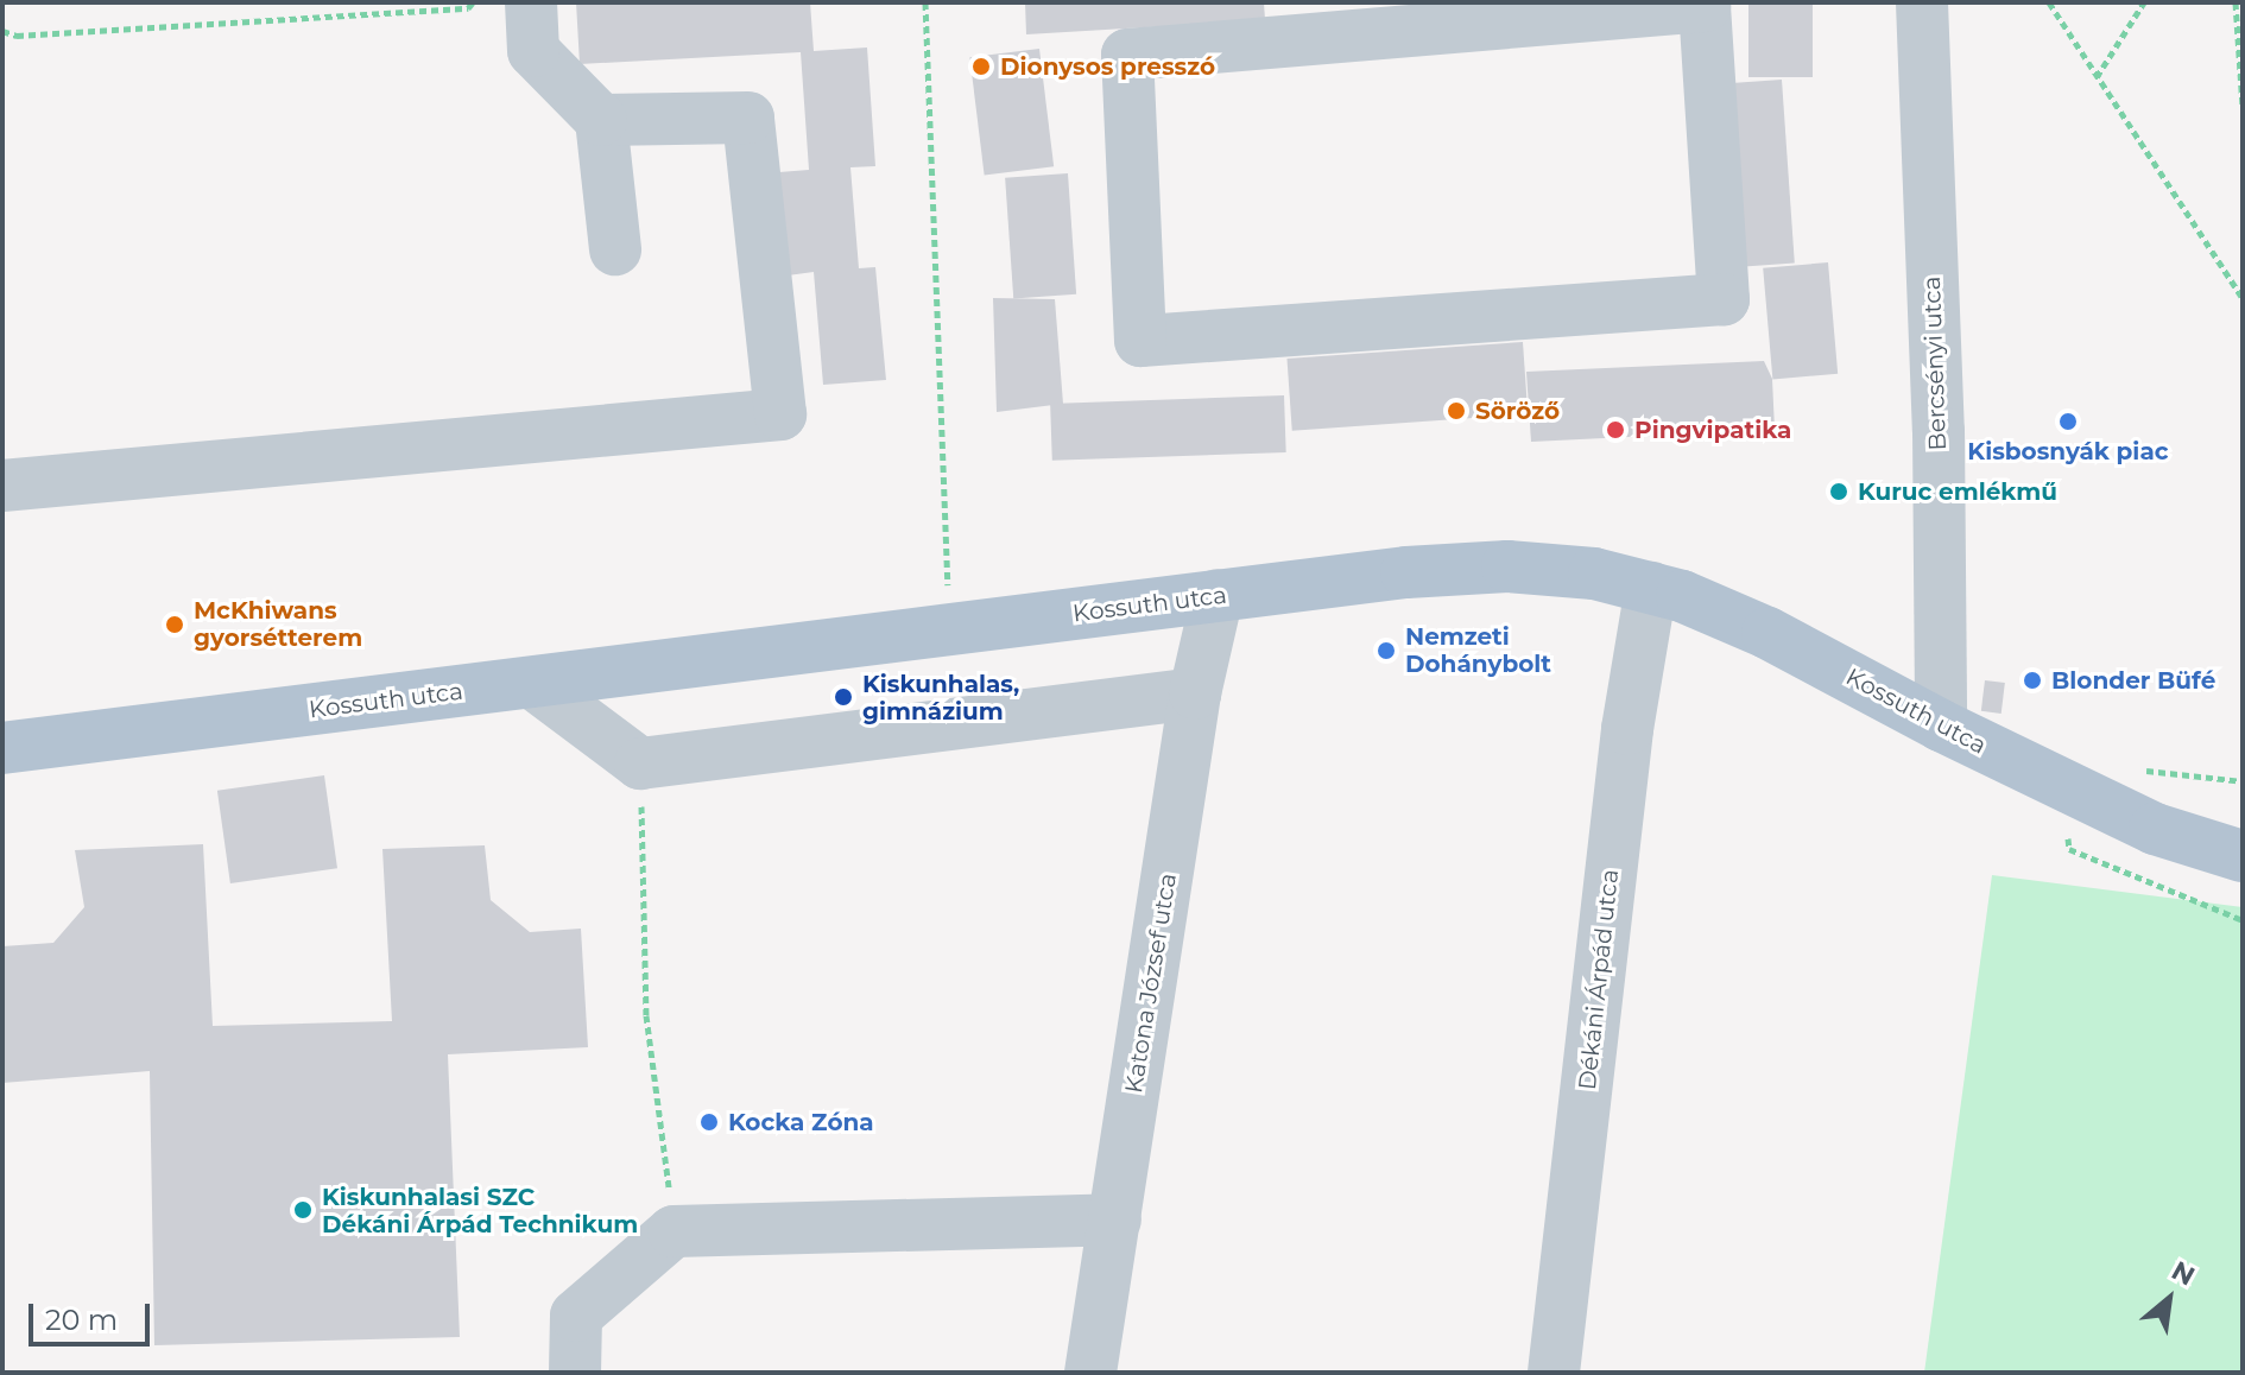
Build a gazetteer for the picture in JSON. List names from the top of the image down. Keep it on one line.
{"streets":{"main road":["Kossuth utca"],"street":["Bercsényi utca","Dékáni Árpád utca","Katona József utca"]},"crossings":[["Bercsényi utca","Kossuth utca"],["Kossuth utca","Dékáni Árpád utca"],["Kossuth utca","Katona József utca"]],"places":["Dionysos presszó","Söröző","Kisbosnyák piac","Pingvipatika","Kuruc emlékmű","McKhiwans gyorsétterem","Nemzeti Dohánybolt","Blonder Büfé","Kiskunhalas, gimnázium","Kocka Zóna","Kiskunhalasi SZC Dékáni Árpád Technikum"],"scale_bar":"20 m","north":"top right"}
